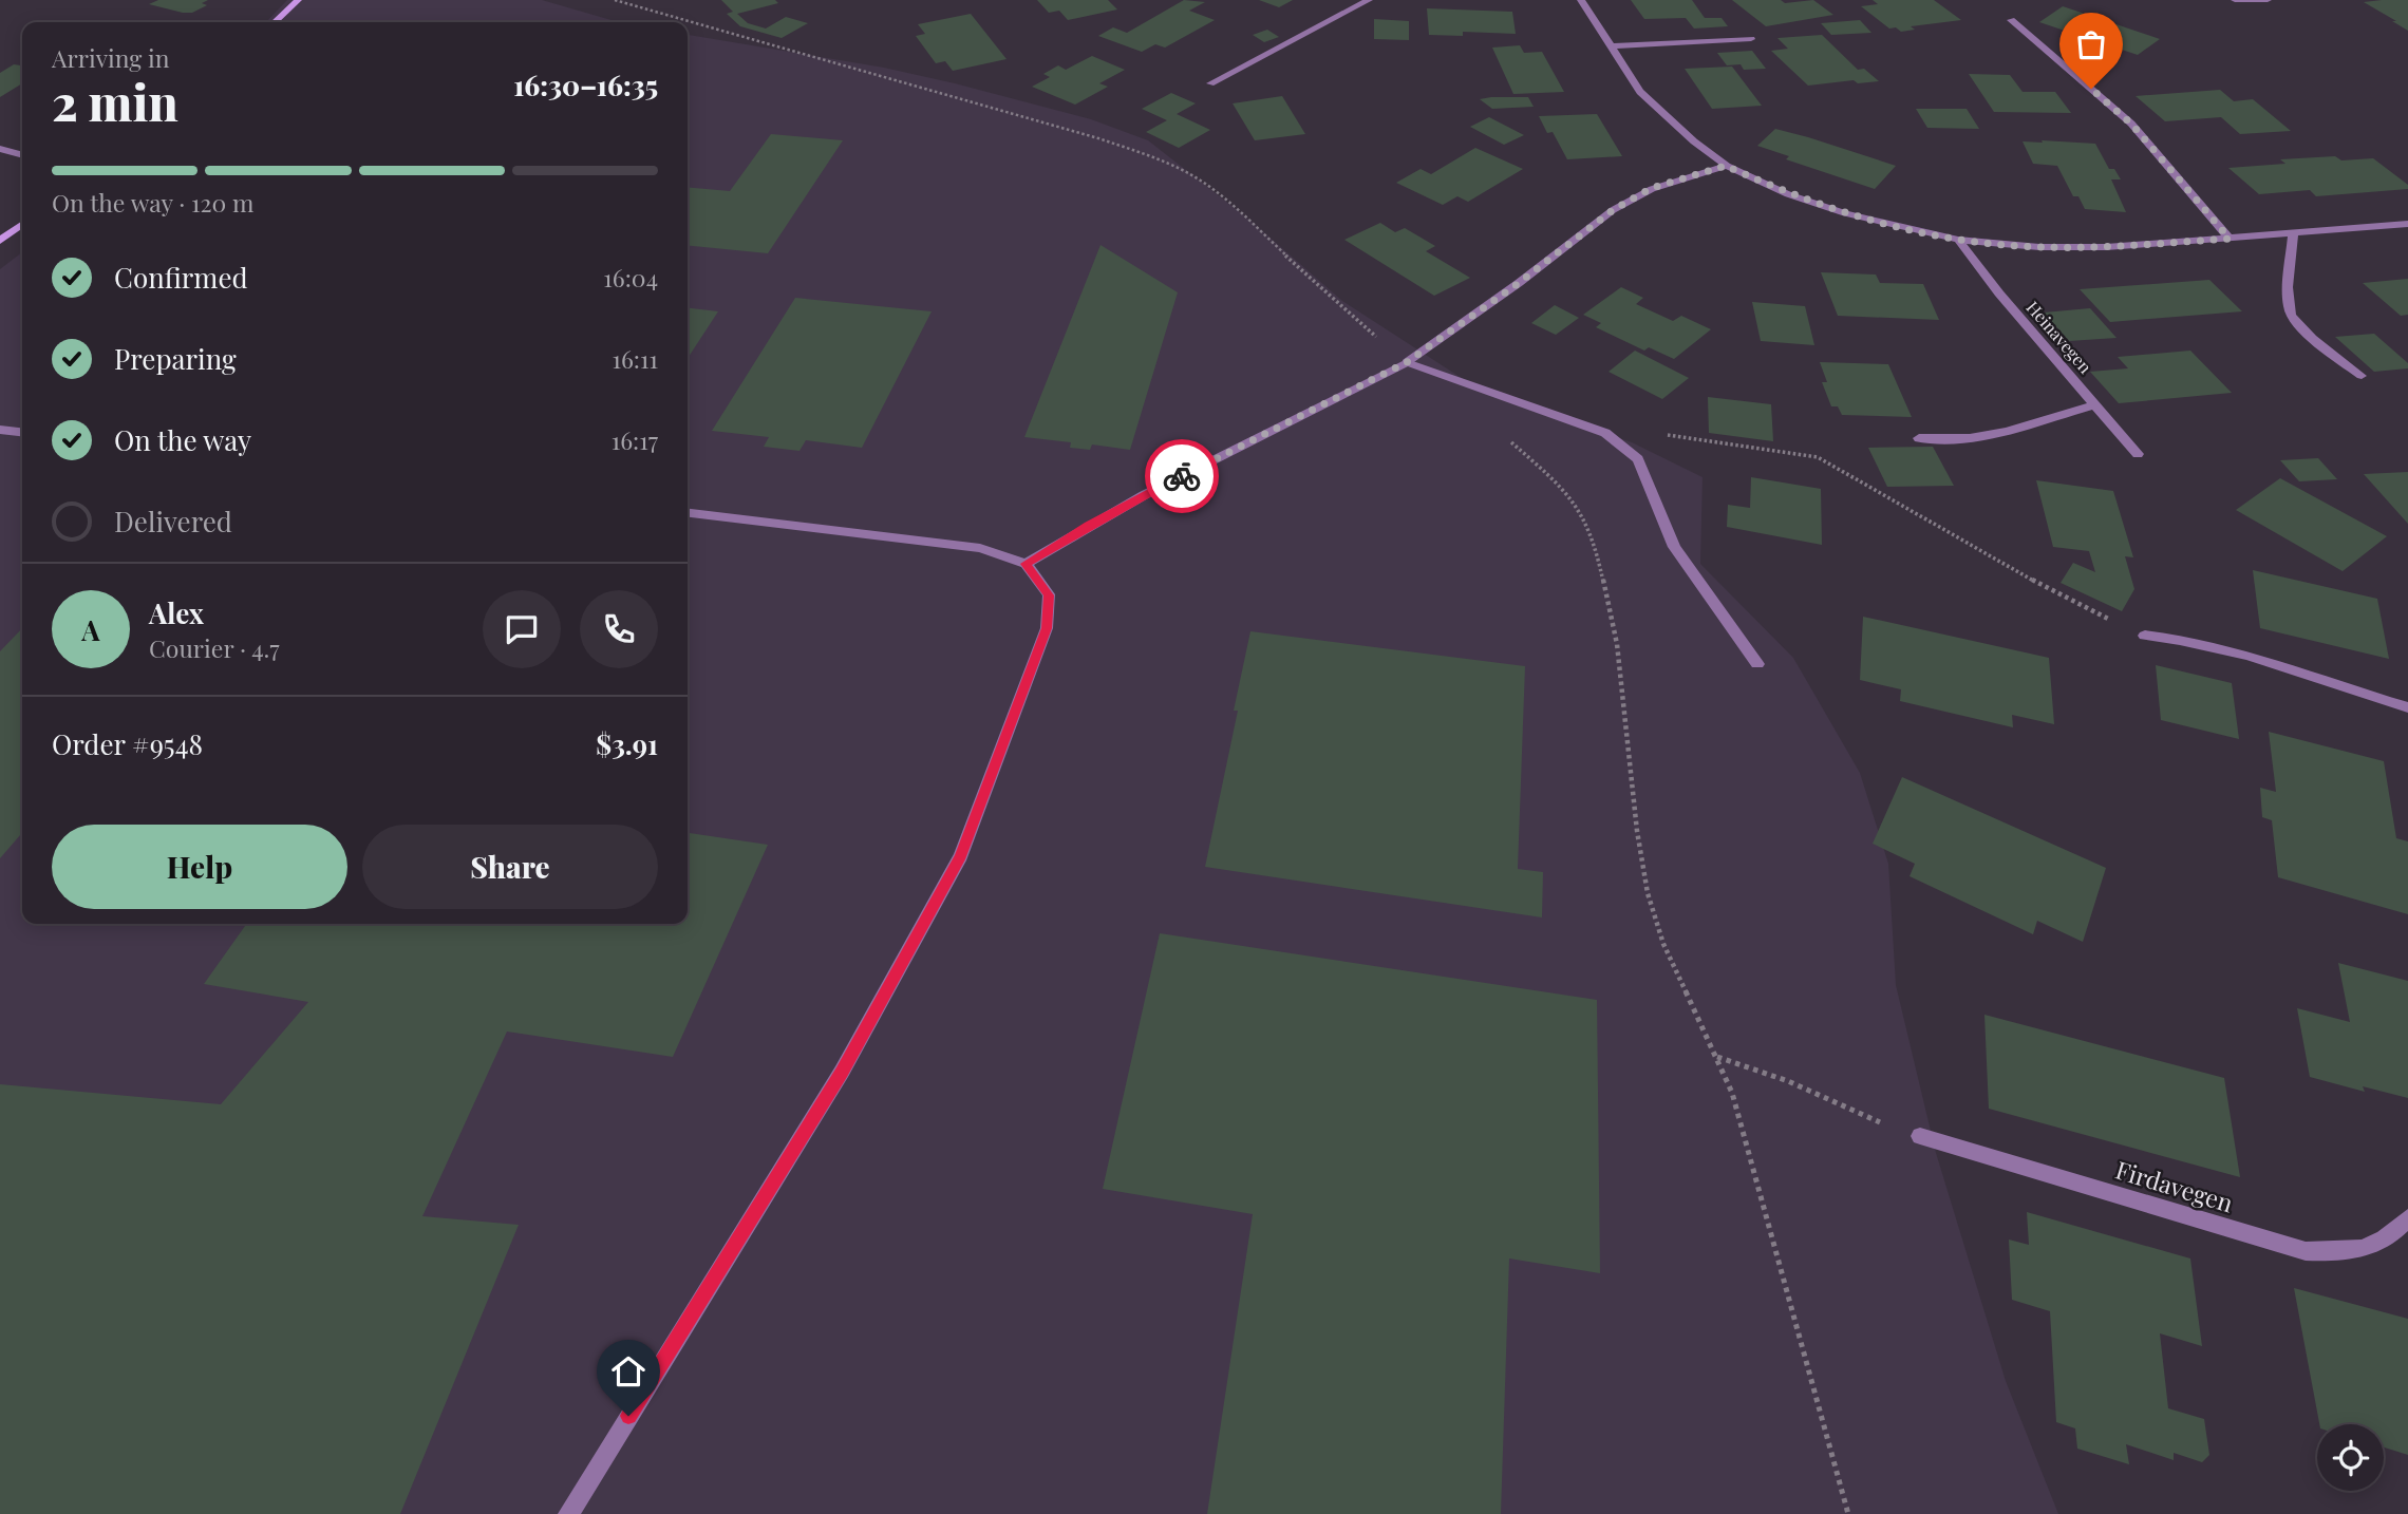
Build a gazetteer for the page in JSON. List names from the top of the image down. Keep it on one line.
{"streets":{"street":["Heinavegen","Firdavegen"]},"page":{"heading":["2 min","Arriving in","16:30–16:35"],"panel":["Alex","Courier · 4.7","Order #9548","$3.91"],"bar":"On the way · 120 m","list":[["Confirmed","16:04"],["Preparing","16:11"],["On the way","16:17"],"Delivered"],"round":"A","buttons":["Help","Share"]}}
